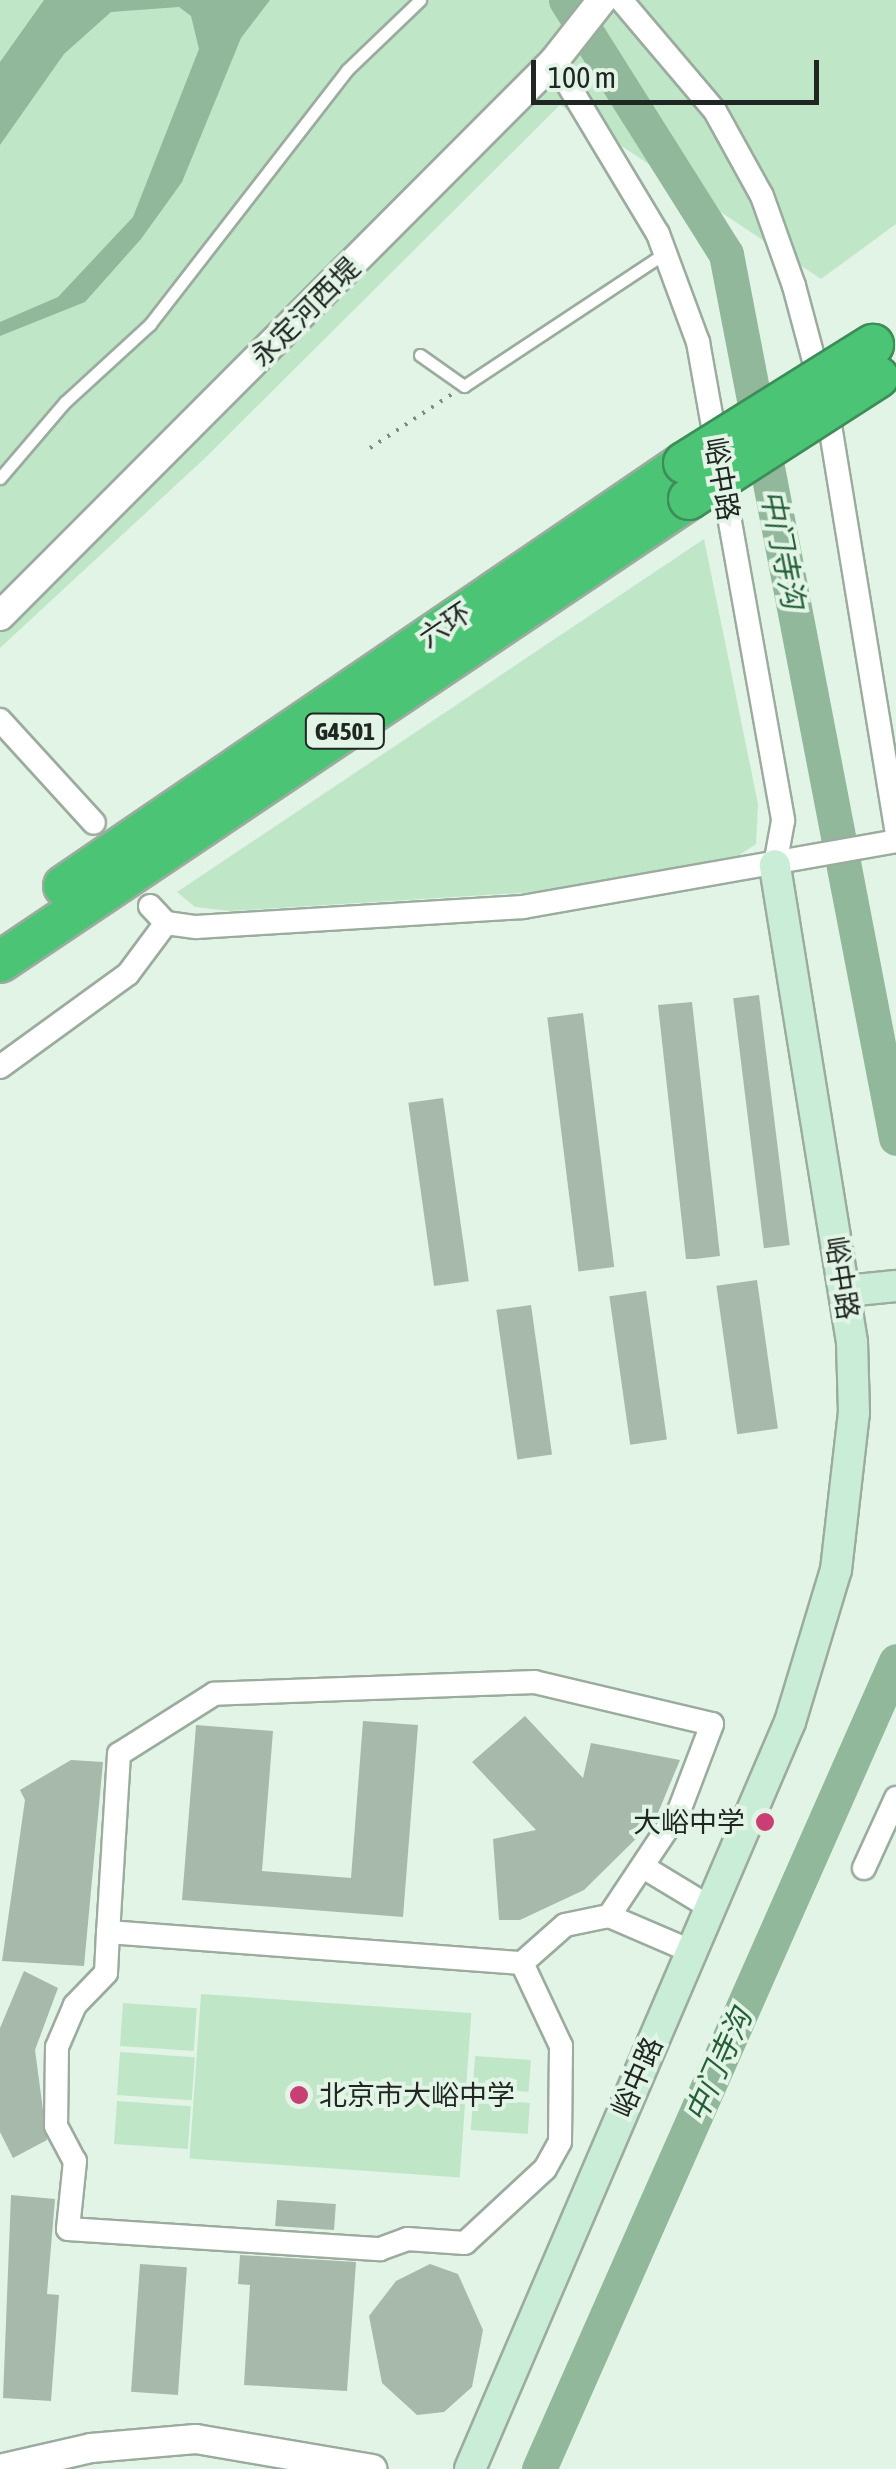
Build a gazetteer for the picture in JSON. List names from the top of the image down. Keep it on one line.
{"streets":{"highway":["六环","G4501"],"main road":["峪中路"],"street":["永定河西堤"]},"crossings":[["永定河西堤","峪中路"]],"water":["中门寺沟"],"places":["大峪中学","北京市大峪中学"],"scale_bar":"100 m"}
